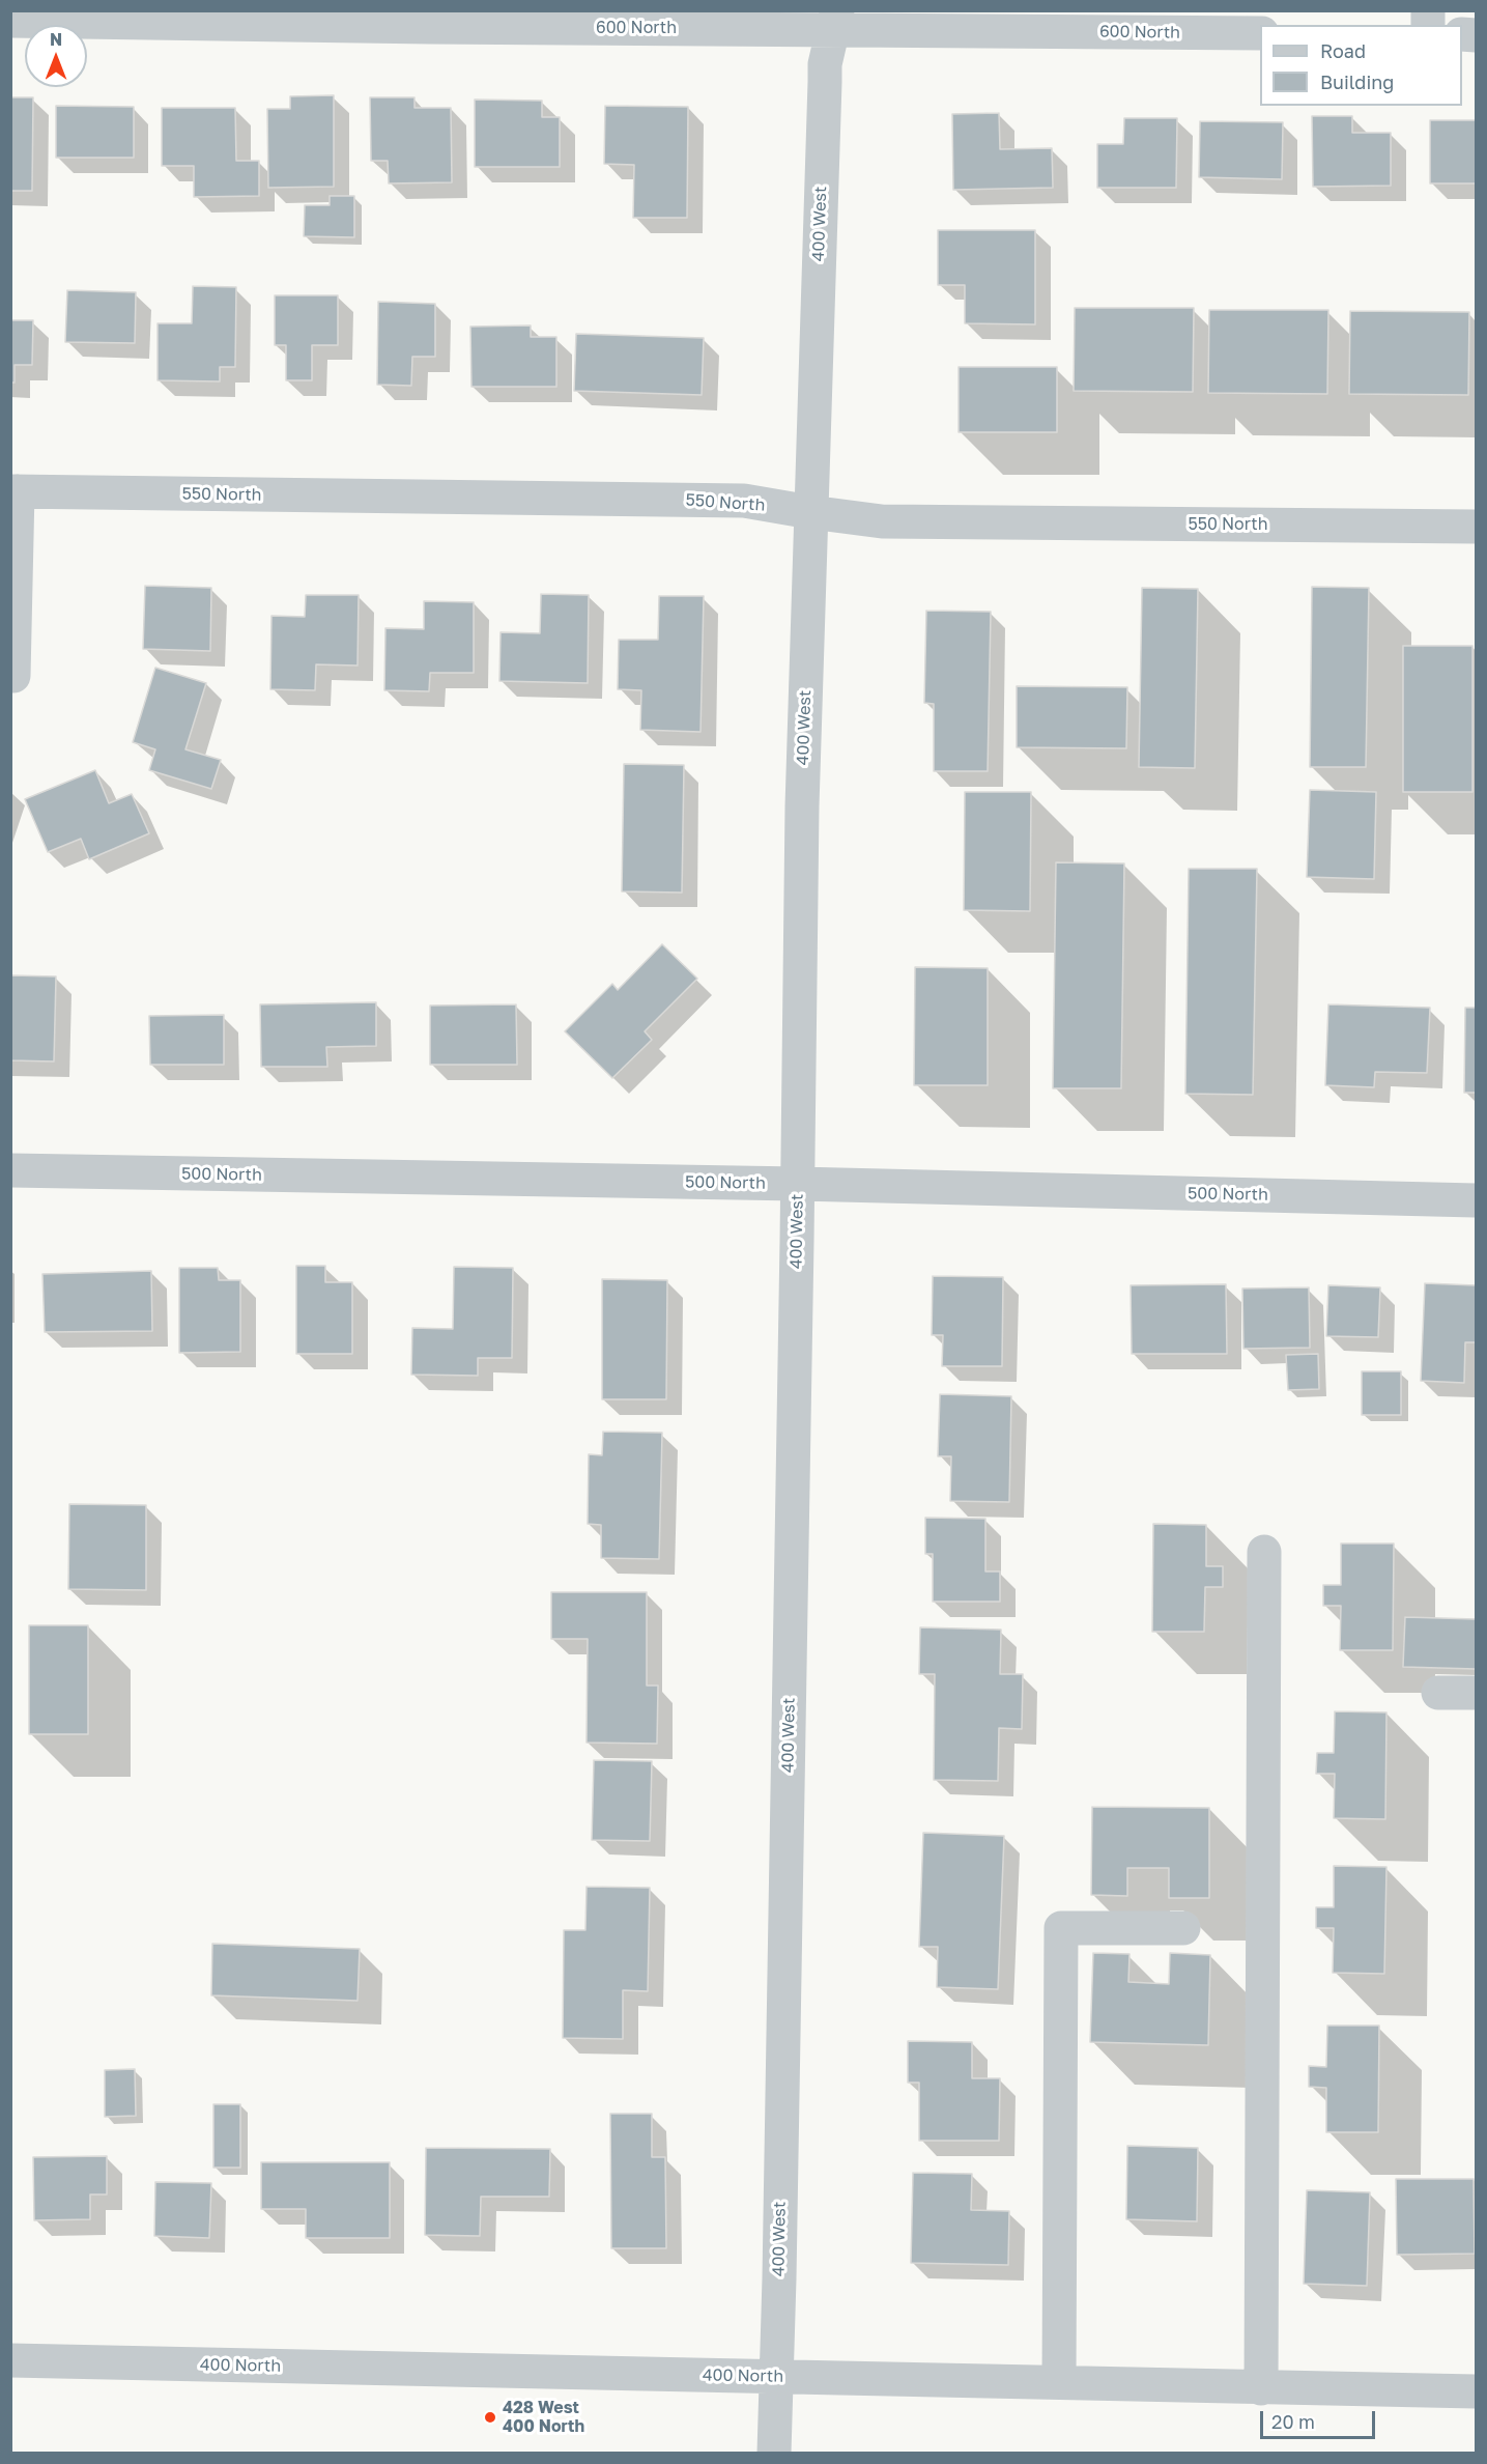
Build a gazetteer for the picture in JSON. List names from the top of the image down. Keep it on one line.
{"streets":{"street":["600 North","400 West","550 North","500 North","400 North"]},"crossings":[["600 North","400 West"],["400 West","550 North"],["400 West","500 North"],["400 West","400 North"]],"places":["428 West 400 North"],"legend":["Road","Building"],"scale_bar":"20 m","north":"top"}
